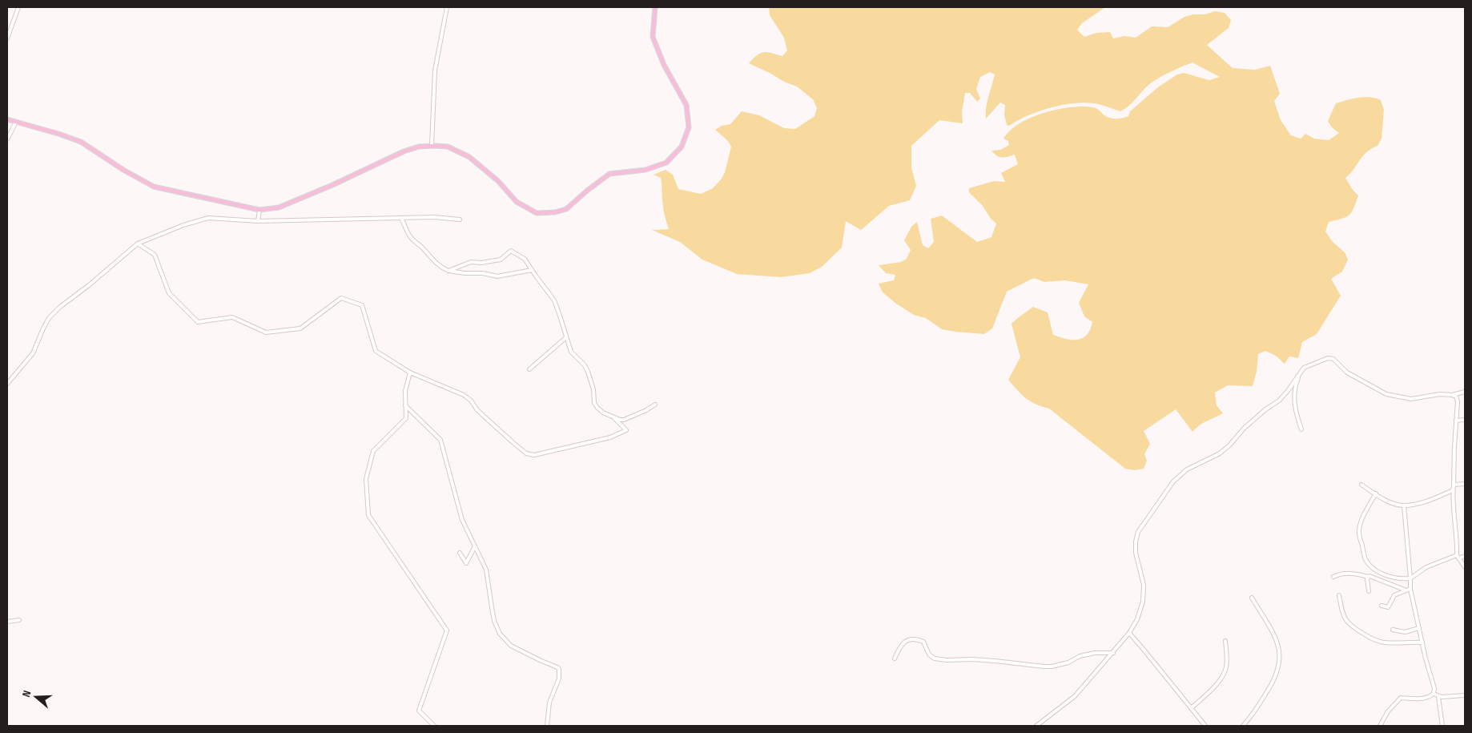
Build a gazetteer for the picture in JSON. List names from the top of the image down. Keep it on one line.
{"north":"left"}
